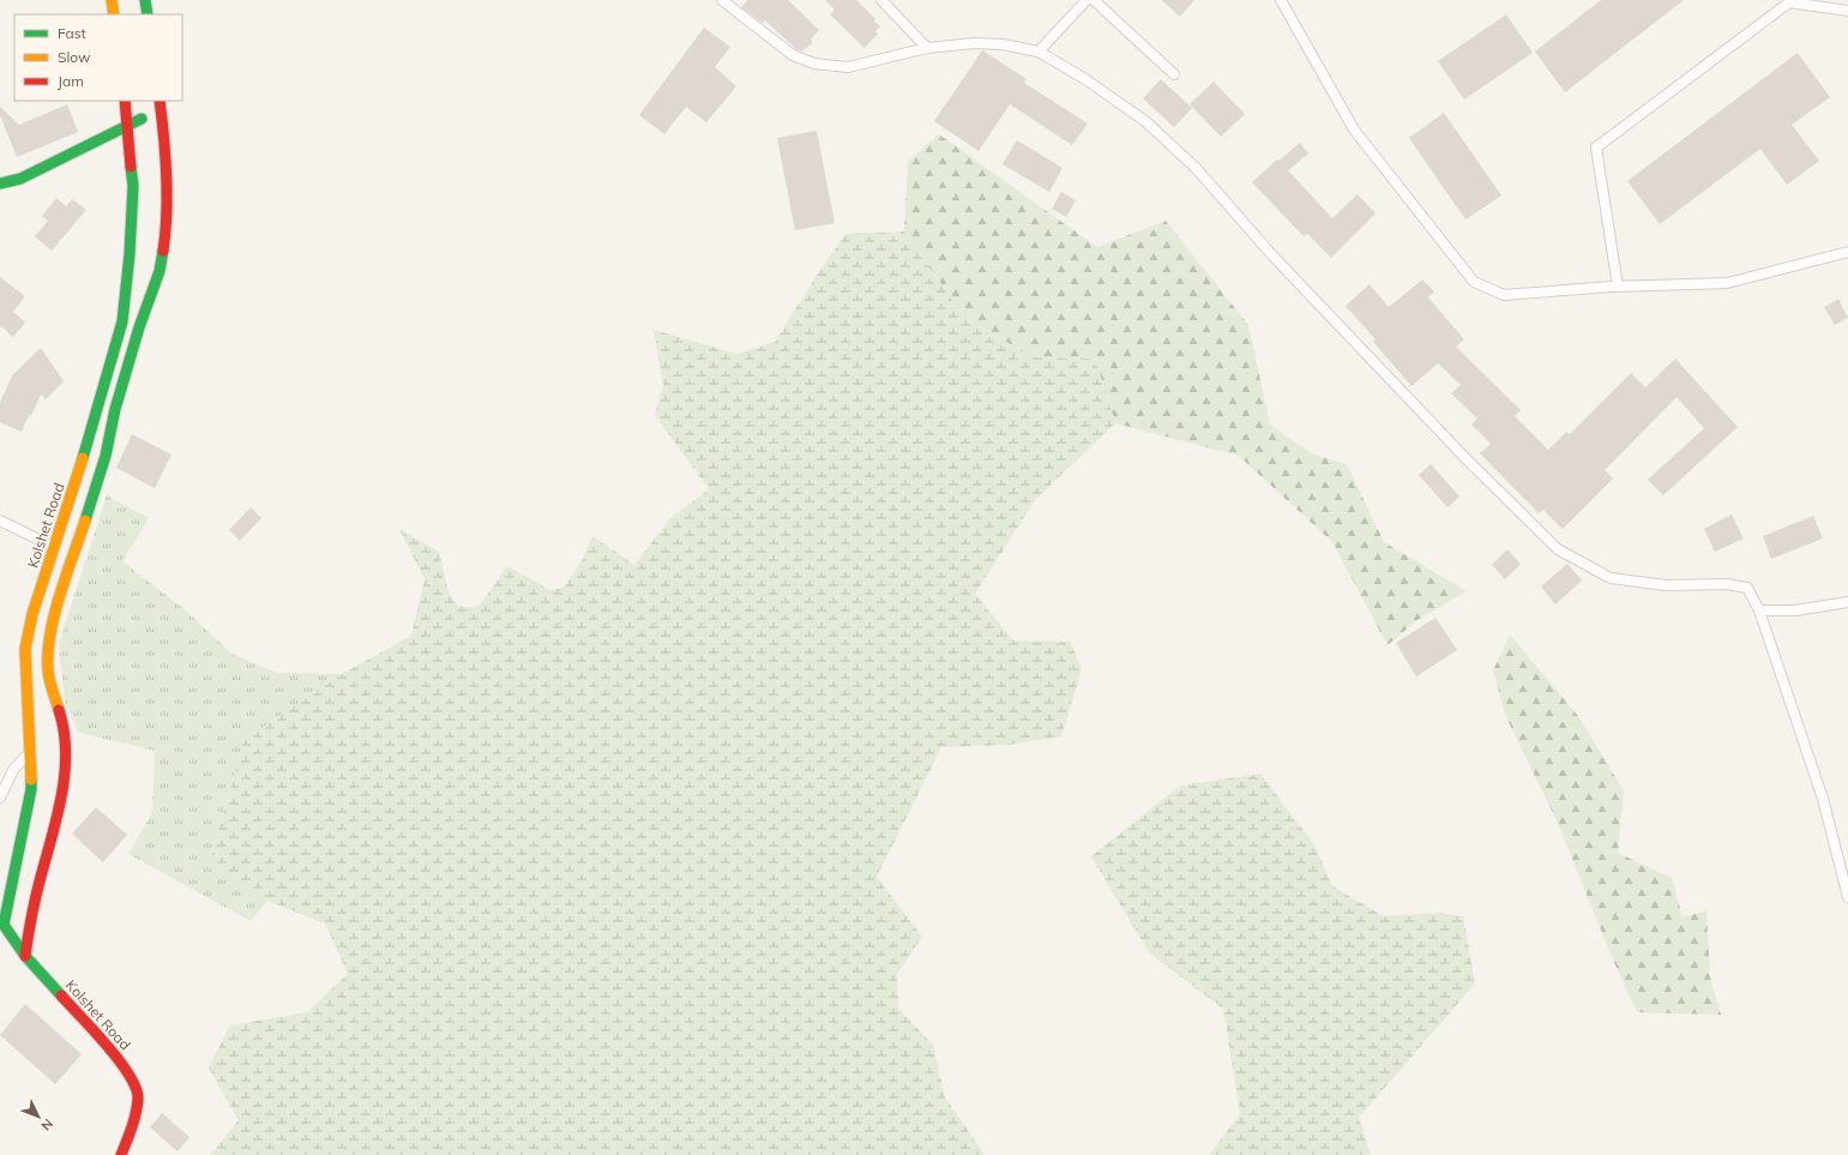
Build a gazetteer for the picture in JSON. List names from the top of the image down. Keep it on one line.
{"streets":{"street":["Kolshet Road"]},"legend":["Fast","Slow","Jam"],"north":"bottom right"}
